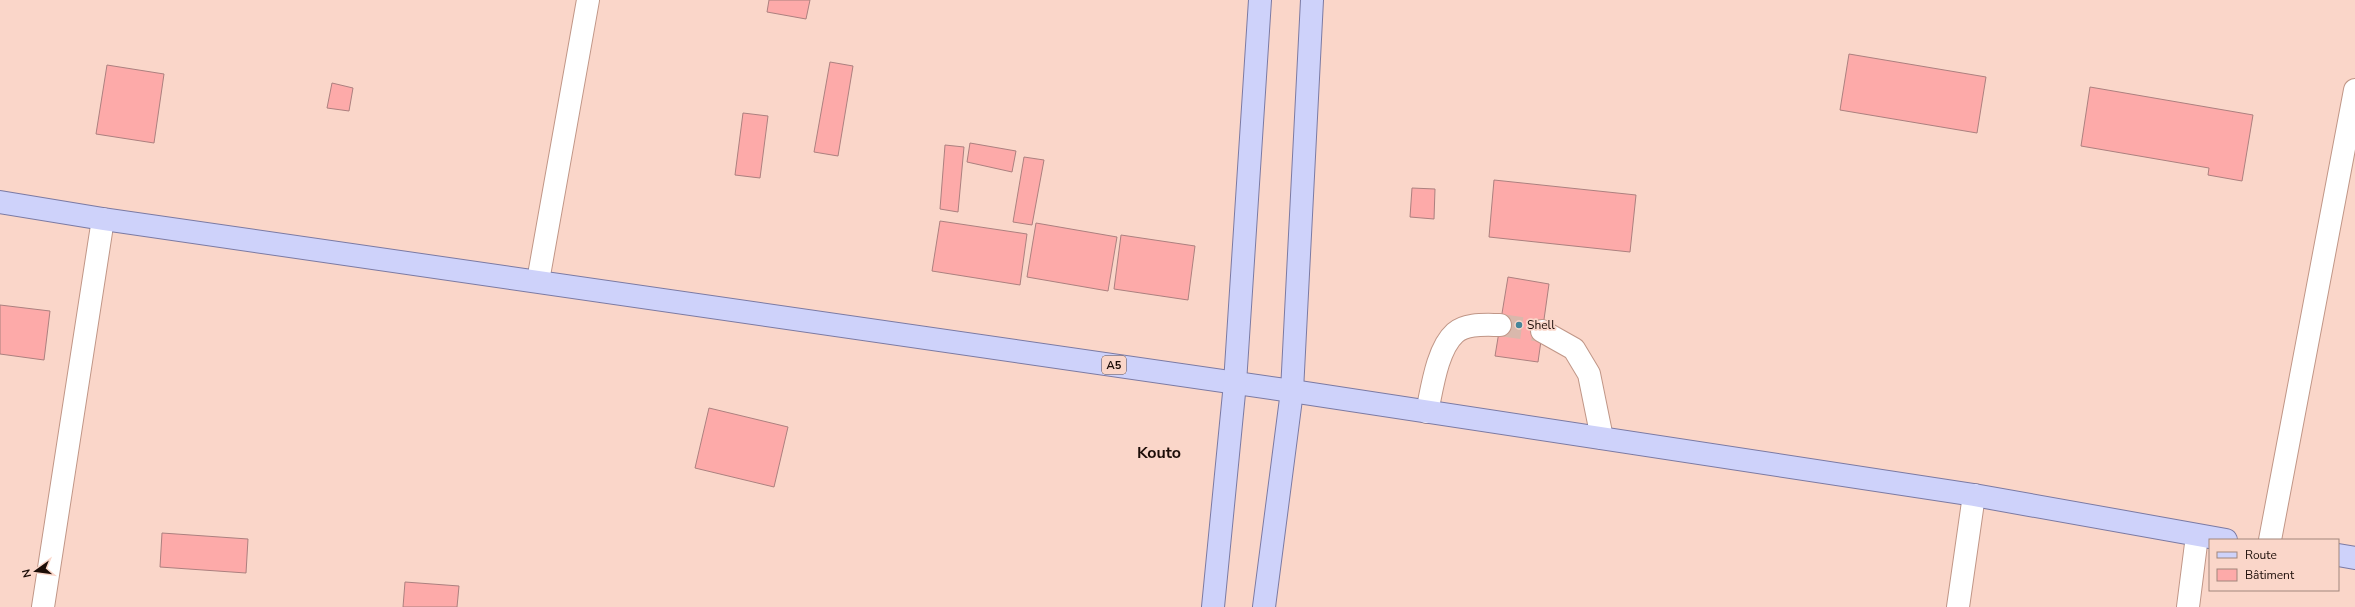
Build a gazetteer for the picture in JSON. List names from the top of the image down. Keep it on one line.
{"streets":{"main road":["A5"]},"districts":["Kouto"],"places":["Shell"],"legend":["Route","Bâtiment"],"north":"left"}
